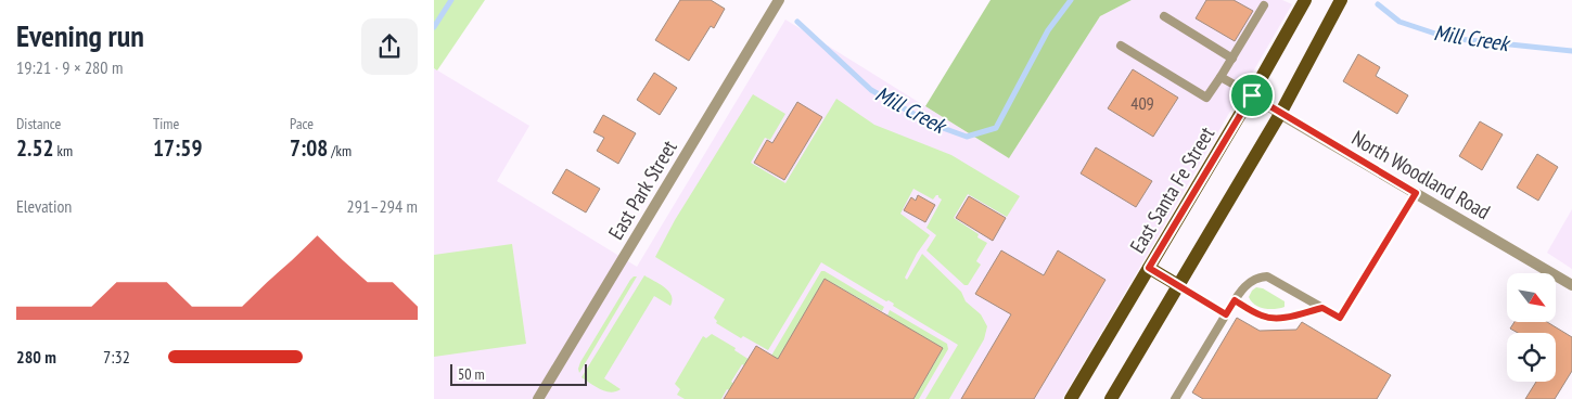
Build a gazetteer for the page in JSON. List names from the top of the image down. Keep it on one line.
{"streets":{"main road":["East Santa Fe Street"],"street":["North Woodland Road","East Park Street"]},"crossings":[["North Woodland Road","East Santa Fe Street"]],"water":["Mill Creek"],"house_numbers":["409"],"scale_bar":"50 m","north":"bottom right","page":{"heading":["Evening run","19:21 · 9 × 280 m"],"stats":[["Distance","2.52 km"],["Time","17:59"],["Pace","7:08 /km"]],"chart":["Elevation","291–294 m"],"list":[{"name":"280 m","note":"7:32"}],"scale":"50 m"}}
